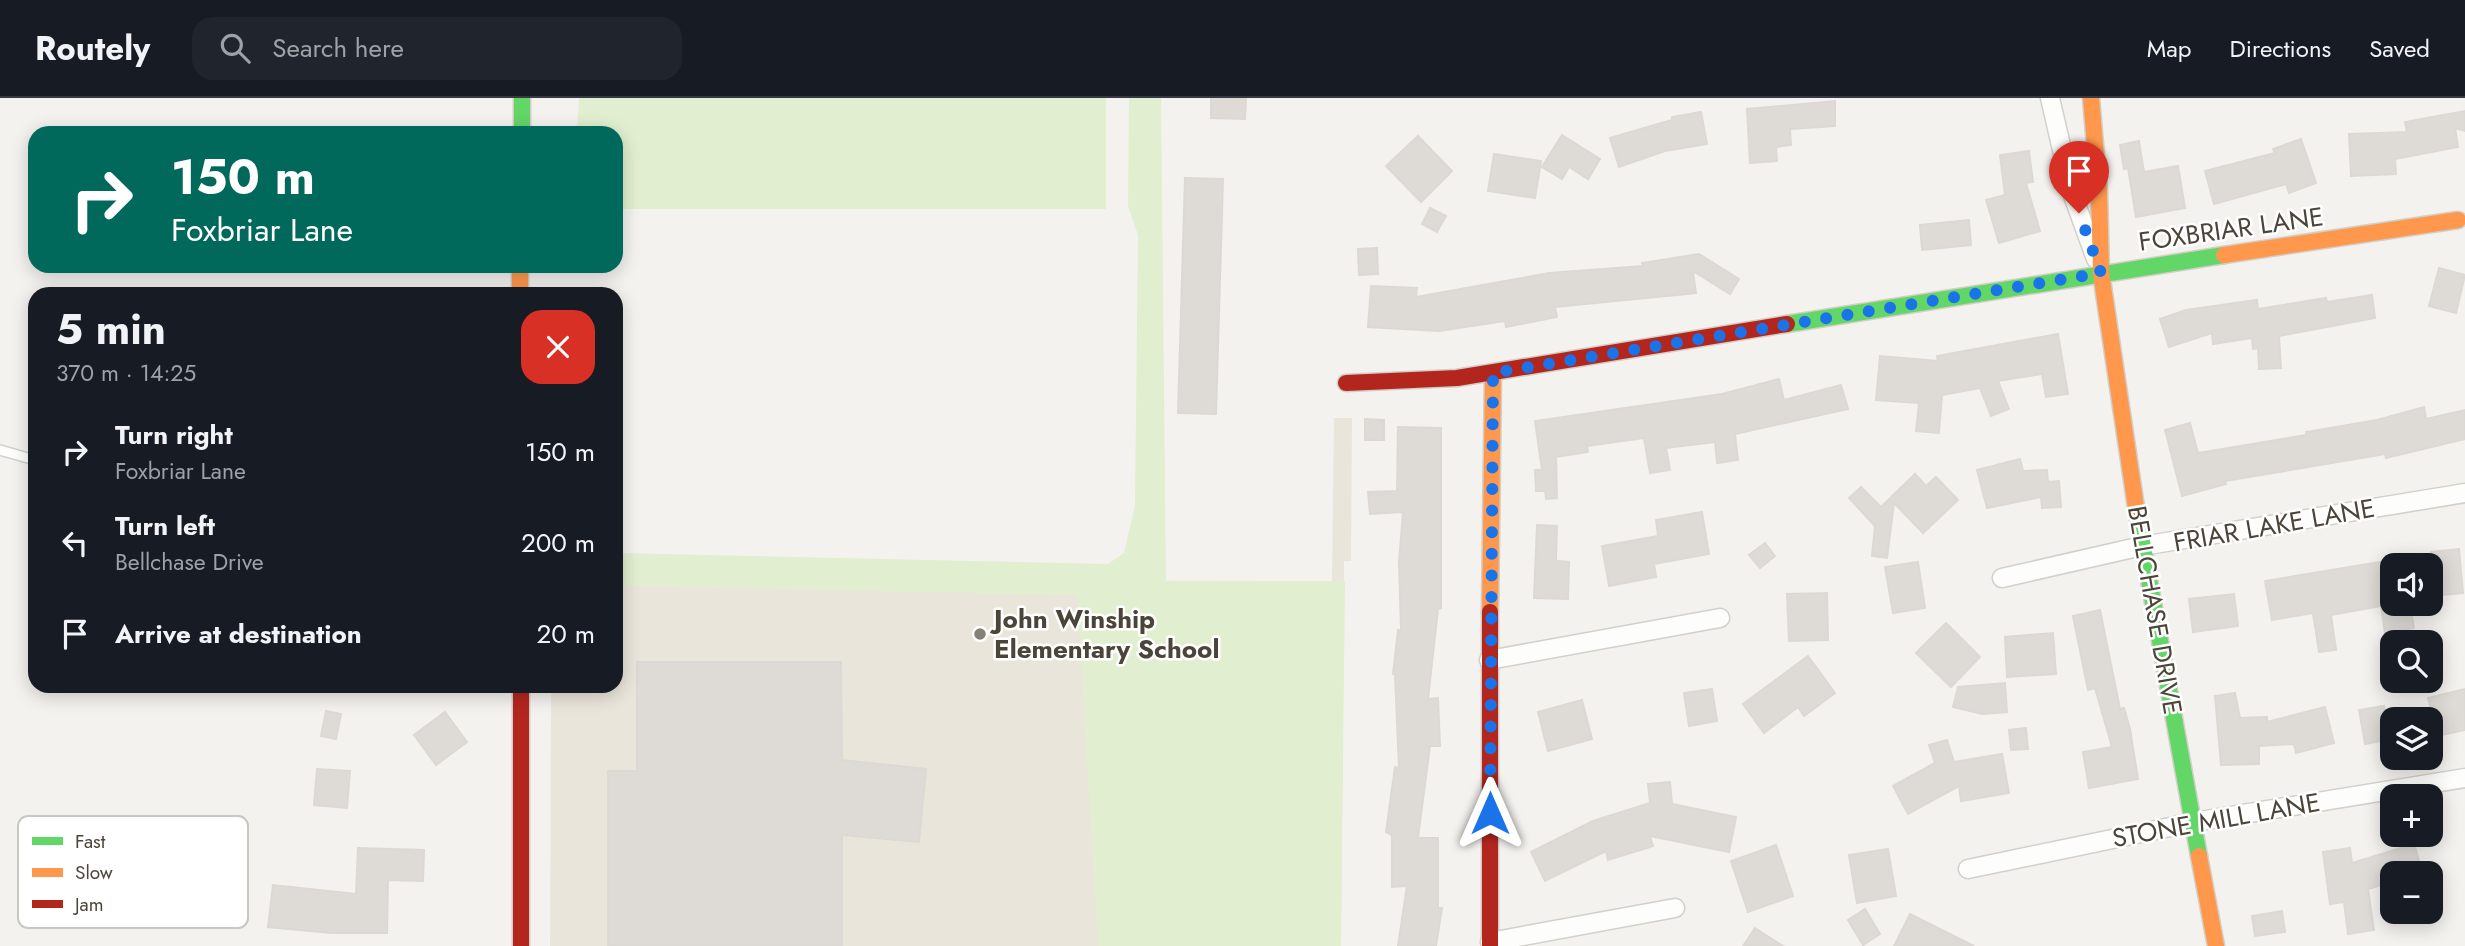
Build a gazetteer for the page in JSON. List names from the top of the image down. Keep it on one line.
{"streets":{"street":["FOXBRIAR LANE","FRIAR LAKE LANE","BELLCHASE DRIVE","STONE MILL LANE"]},"crossings":[["FOXBRIAR LANE","BELLCHASE DRIVE"],["FRIAR LAKE LANE","BELLCHASE DRIVE"],["BELLCHASE DRIVE","STONE MILL LANE"]],"places":["John Winship Elementary School"],"legend":["Fast","Slow","Jam"],"page":{"header":"Routely","search":"Search here","nav":["Map","Directions","Saved"],"turn":["150 m","Foxbriar Lane"],"heading":["5 min","370 m · 14:25"],"list":[{"name":"Turn right","note":"Foxbriar Lane","value":"150 m"},{"name":"Turn left","note":"Bellchase Drive","value":"200 m"},{"name":"Arrive at destination","value":"20 m"}],"map_buttons":["+","−"]}}
